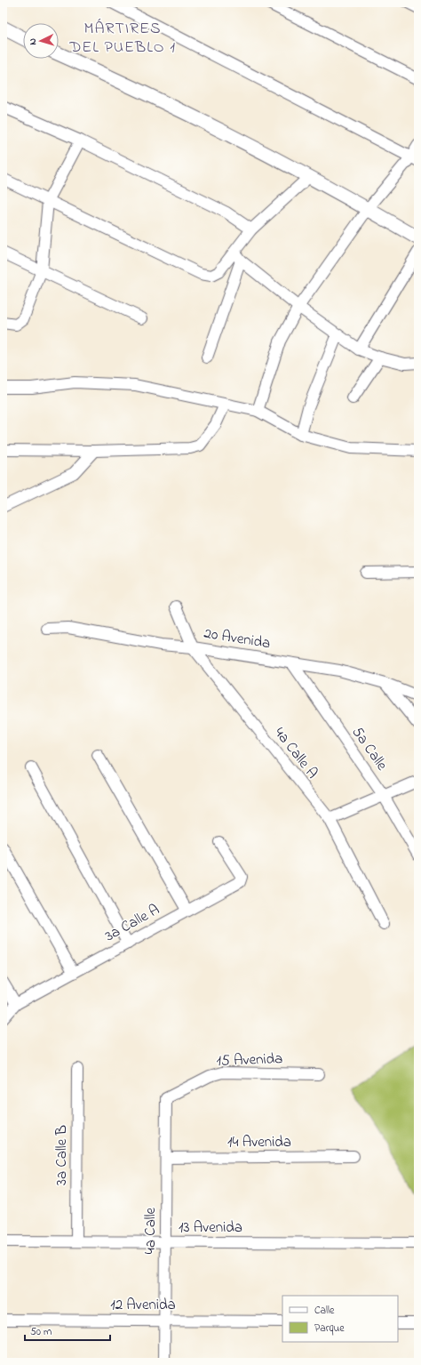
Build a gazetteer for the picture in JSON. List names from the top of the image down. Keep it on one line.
{"streets":{"street":["20 Avenida","5a Calle","4a Calle A","3a Calle A","15 Avenida","14 Avenida","3a Calle B","13 Avenida","4a Calle","12 Avenida"]},"crossings":[["20 Avenida","5a Calle"],["20 Avenida","4a Calle A"],["15 Avenida","4a Calle"],["14 Avenida","4a Calle"],["3a Calle B","13 Avenida"],["13 Avenida","4a Calle"],["4a Calle","12 Avenida"]],"districts":["MÁRTIRES DEL PUEBLO 1"],"legend":["Calle","Parque"],"scale_bar":"50 m","north":"left"}
